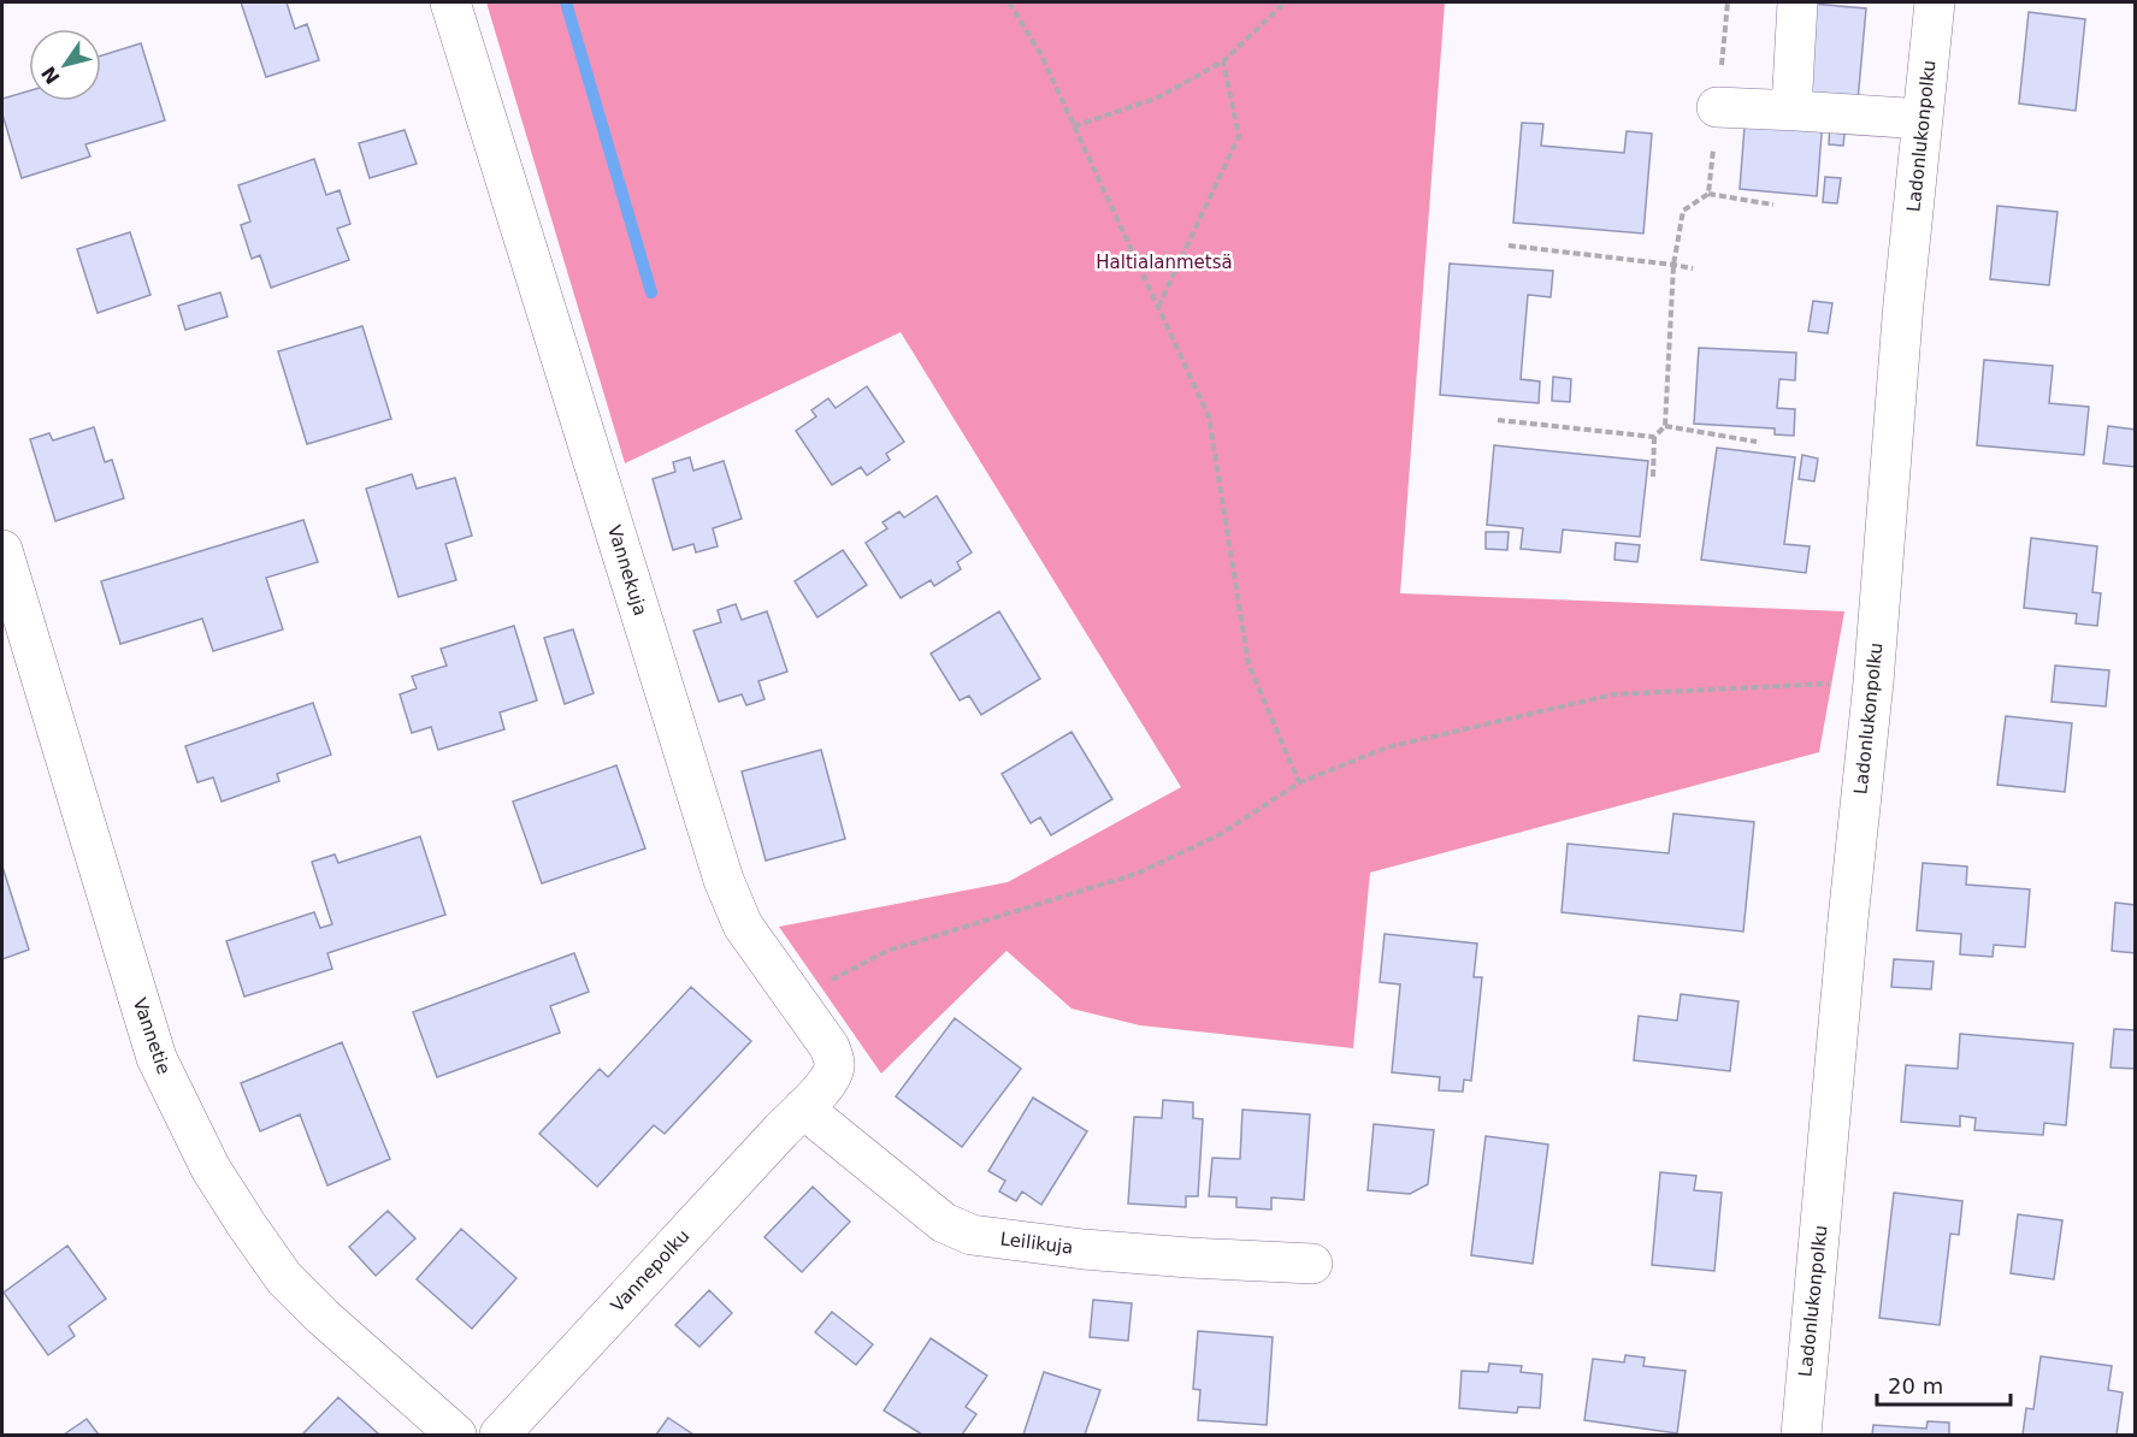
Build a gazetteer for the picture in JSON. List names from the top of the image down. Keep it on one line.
{"streets":{"street":["Ladonlukonpolku","Vannekuja","Vannetie","Leilikuja","Vannepolku"]},"crossings":[["Vannekuja","Leilikuja"],["Vannekuja","Vannepolku"],["Leilikuja","Vannepolku"]],"parks":["Haltialanmetsä"],"scale_bar":"20 m","north":"bottom left"}
